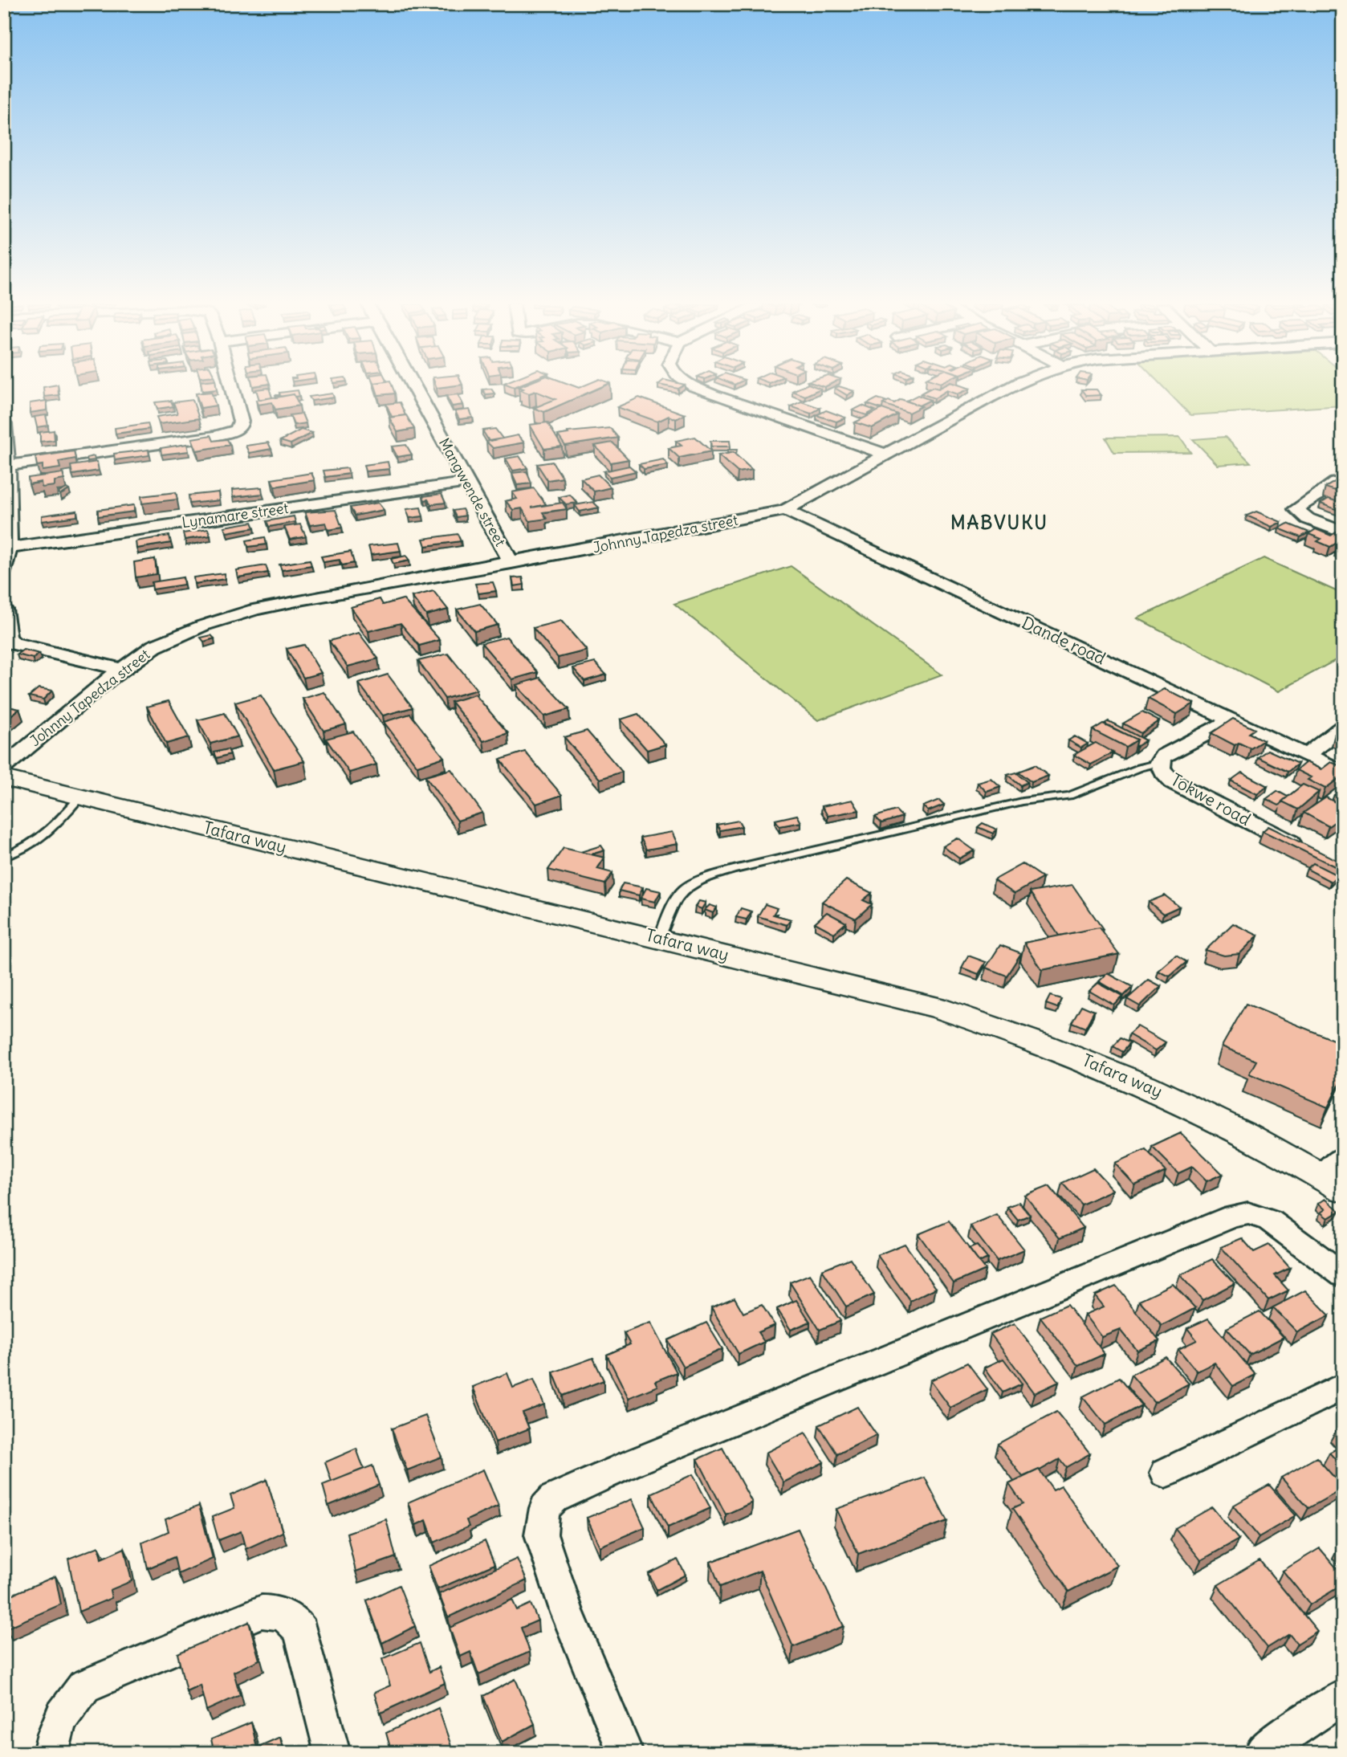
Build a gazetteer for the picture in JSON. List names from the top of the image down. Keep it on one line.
{"streets":{"street":["Mangwende street","Lynamare street","Johnny Tapedza street","Dande road","Tokwe road","Tafara way"]},"crossings":[["Mangwende street","Lynamare street"],["Mangwende street","Johnny Tapedza street"],["Johnny Tapedza street","Dande road"],["Dande road","Tokwe road"]],"districts":["MABVUKU"]}
